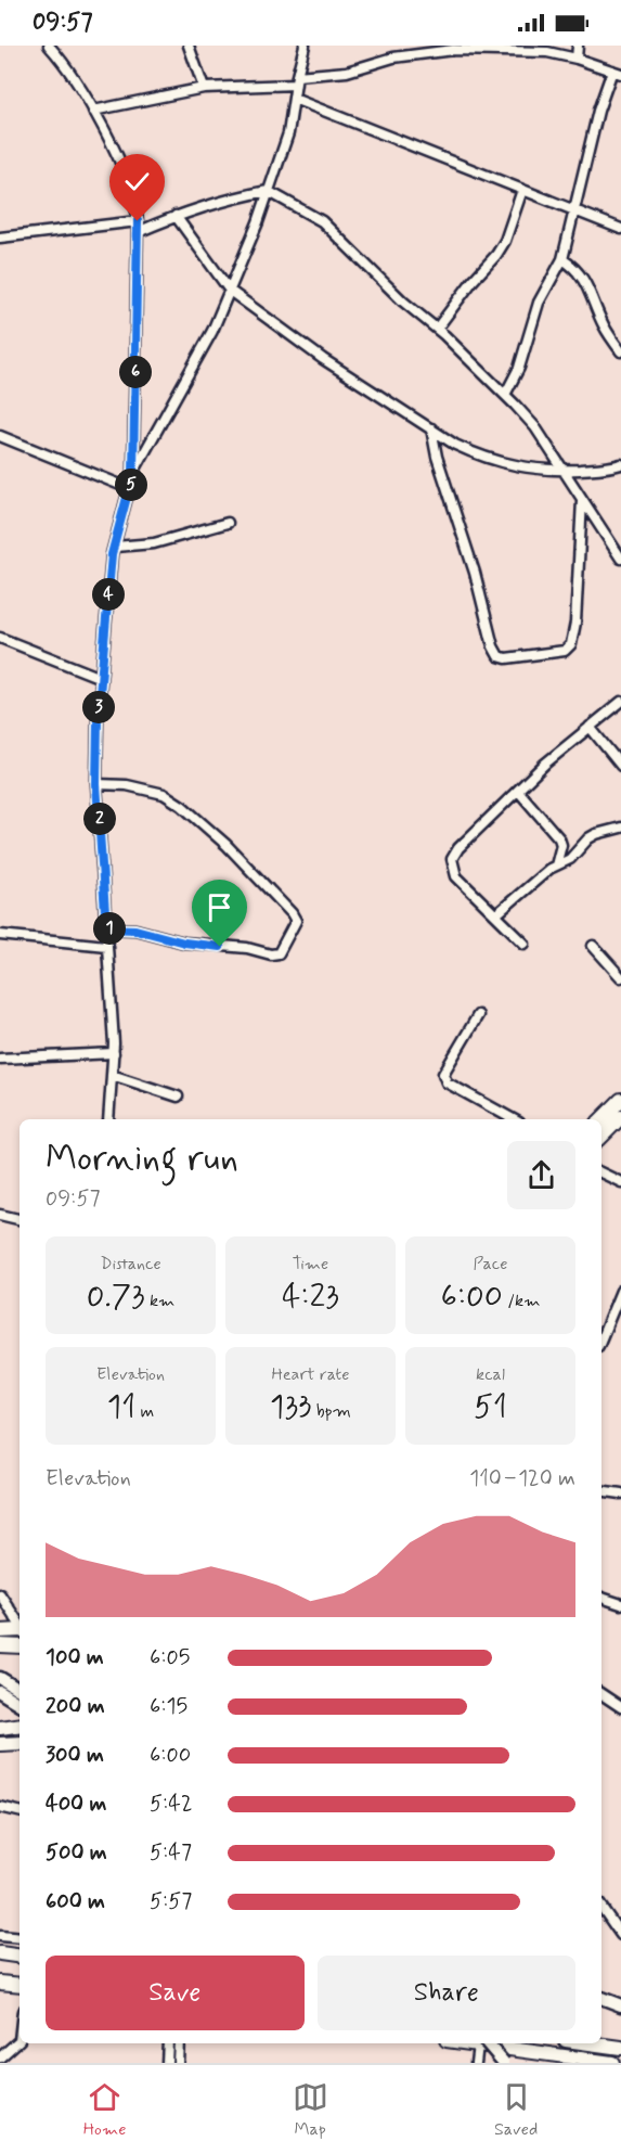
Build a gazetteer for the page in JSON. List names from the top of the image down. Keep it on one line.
{"page":{"status":"09:57","pins":["6","5","4","3","2","1"],"heading":["Morning run","09:57"],"stats":[["Distance","0.73 km"],["Time","4:23"],["Pace","6:00 /km"],["Elevation","11 m"],["Heart rate","133 bpm"],["kcal","51"]],"chart":["Elevation","110–120 m"],"list":[{"name":"100 m","note":"6:05"},{"name":"200 m","note":"6:15"},{"name":"300 m","note":"6:00"},{"name":"400 m","note":"5:42"},{"name":"500 m","note":"5:47"},{"name":"600 m","note":"5:57"}],"buttons":["Save","Share"],"tabs":["Home","Map","Saved"]}}
